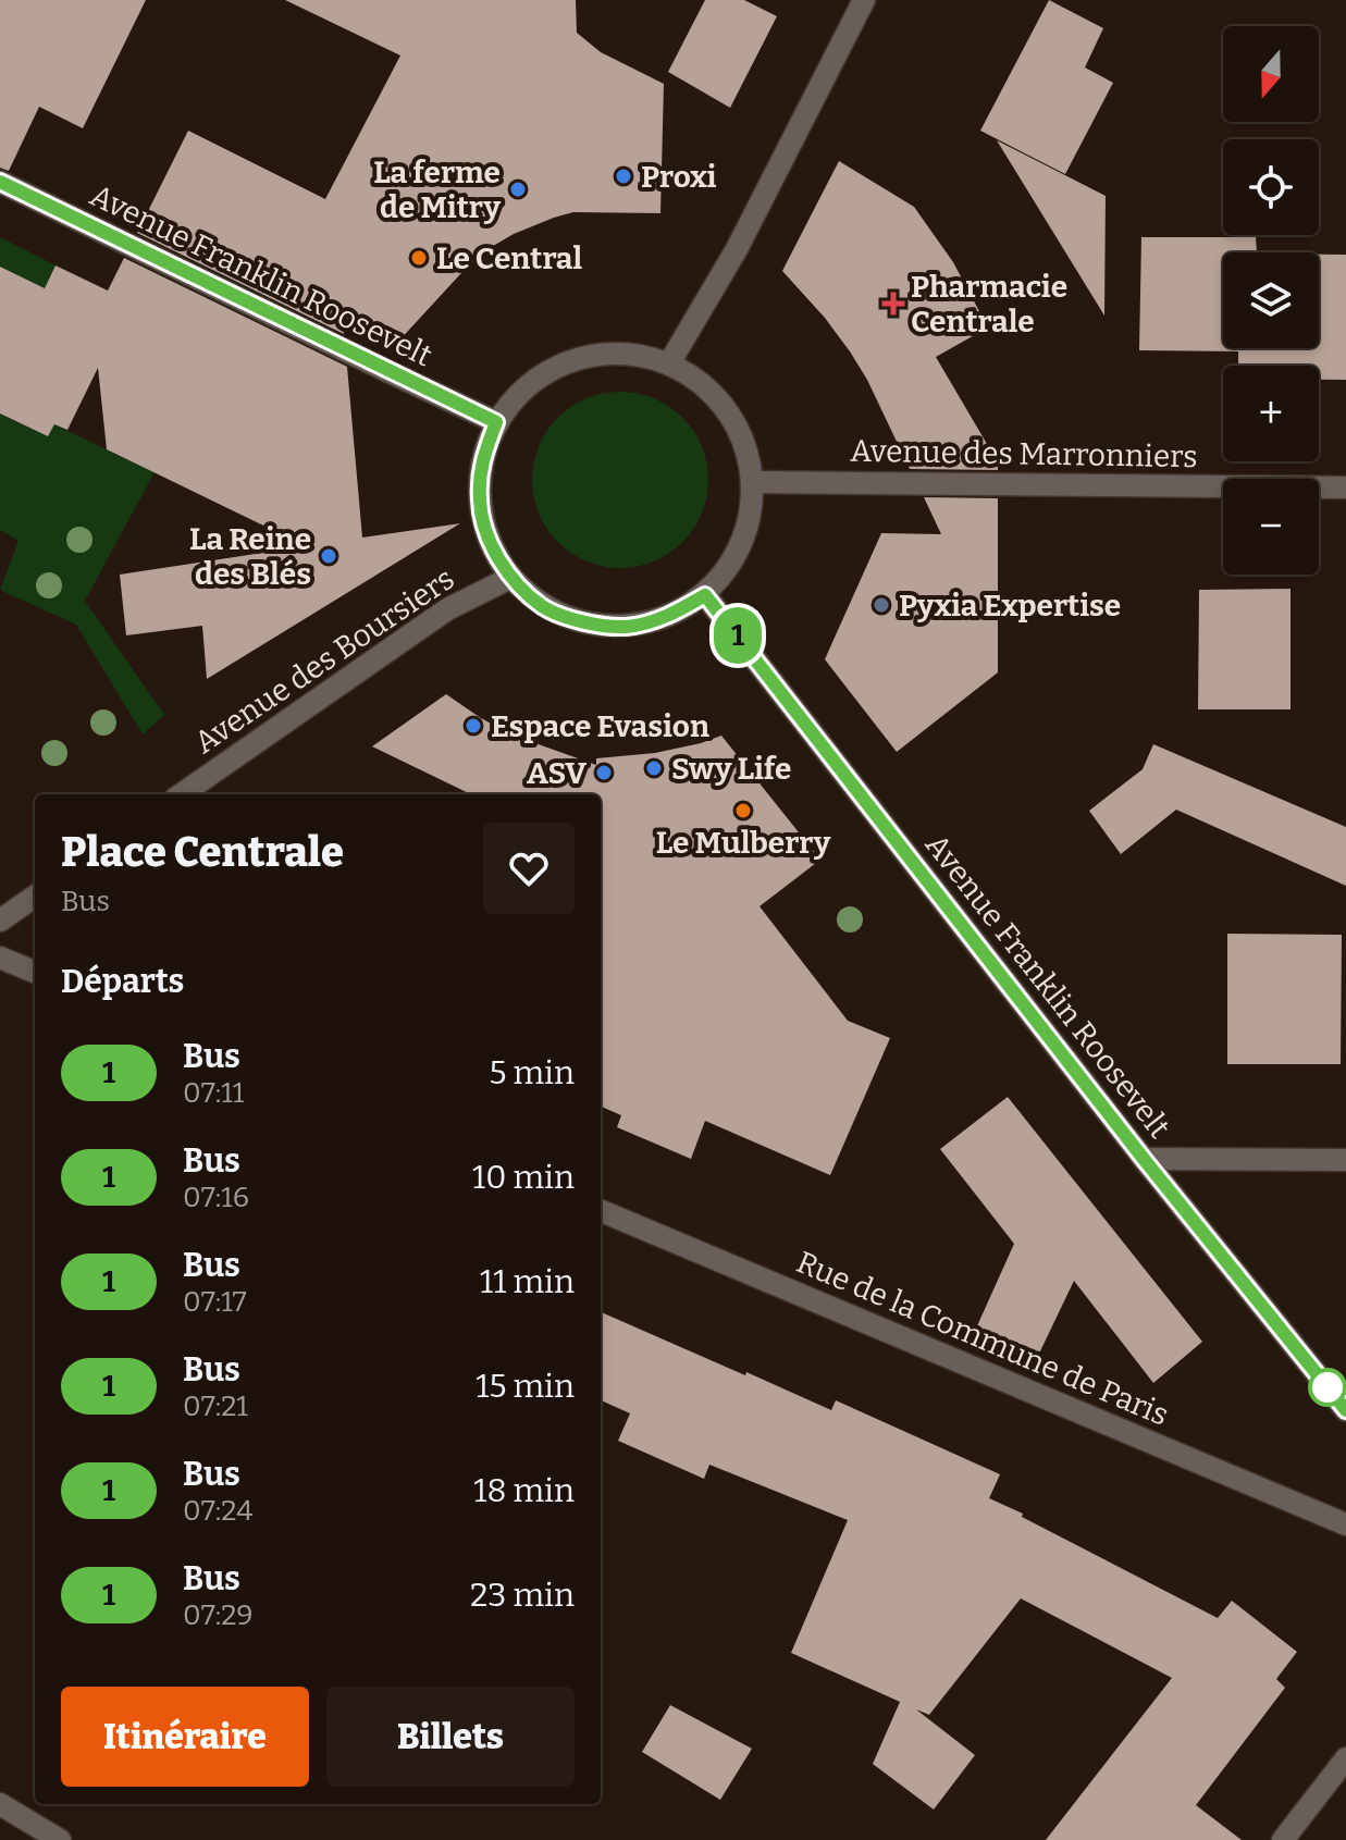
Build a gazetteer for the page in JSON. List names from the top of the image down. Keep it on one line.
{"streets":{"street":["Avenue Franklin Roosevelt","Avenue des Marronniers","Avenue des Boursiers","Rue de la Commune de Paris"]},"crossings":[["Avenue Franklin Roosevelt","Avenue des Marronniers"],["Avenue Franklin Roosevelt","Avenue des Boursiers"],["Avenue des Marronniers","Avenue des Boursiers"]],"places":{"other":["Proxi","La ferme de Mitry","Le Central","La Reine des Blés","Pyxia Expertise","Espace Evasion","Swy Life","ASV","Le Mulberry"],"health":["Pharmacie Centrale"]},"lines":["bus line 1"],"north":"bottom","page":{"on_map":"1","map_buttons":["+","−"],"heading":[["Place Centrale","Bus"],"Départs"],"list":[{"mark":"1","name":"Bus","note":"07:11","value":"5 min"},{"mark":"1","name":"Bus","note":"07:16","value":"10 min"},{"mark":"1","name":"Bus","note":"07:17","value":"11 min"},{"mark":"1","name":"Bus","note":"07:21","value":"15 min"},{"mark":"1","name":"Bus","note":"07:24","value":"18 min"},{"mark":"1","name":"Bus","note":"07:29","value":"23 min"}],"buttons":["Itinéraire","Billets"]}}
